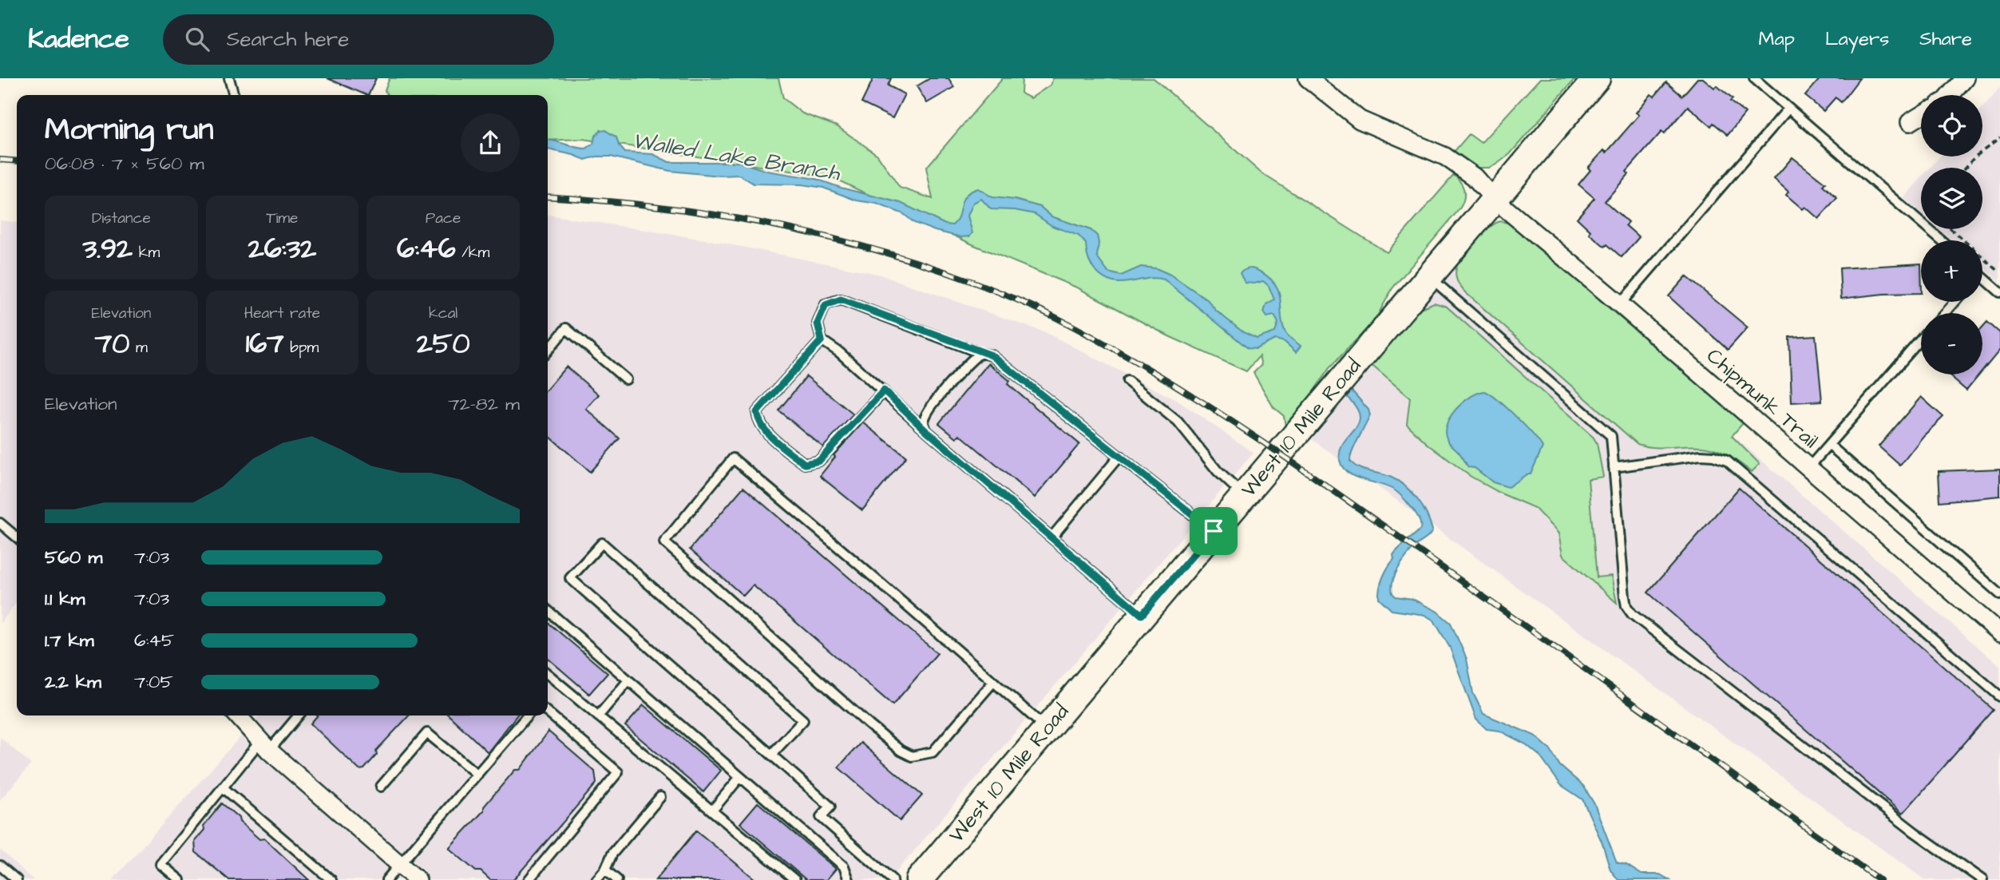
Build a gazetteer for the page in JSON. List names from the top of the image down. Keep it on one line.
{"streets":{"main road":["West 10 Mile Road"],"street":["Chipmunk Trail"]},"crossings":[["Chipmunk Trail","West 10 Mile Road"]],"water":["Walled Lake Branch"],"page":{"header":"Kadence","search":"Search here","nav":["Map","Layers","Share"],"map_buttons":["+","−"],"heading":["Morning run","06:08 · 7 × 560 m"],"stats":[["Distance","3.92 km"],["Time","26:32"],["Pace","6:46 /km"],["Elevation","70 m"],["Heart rate","167 bpm"],["kcal","250"]],"chart":["Elevation","72–82 m"],"list":[{"name":"560 m","note":"7:03"},{"name":"1.1 km","note":"7:03"},{"name":"1.7 km","note":"6:45"},{"name":"2.2 km","note":"7:05"}]}}
